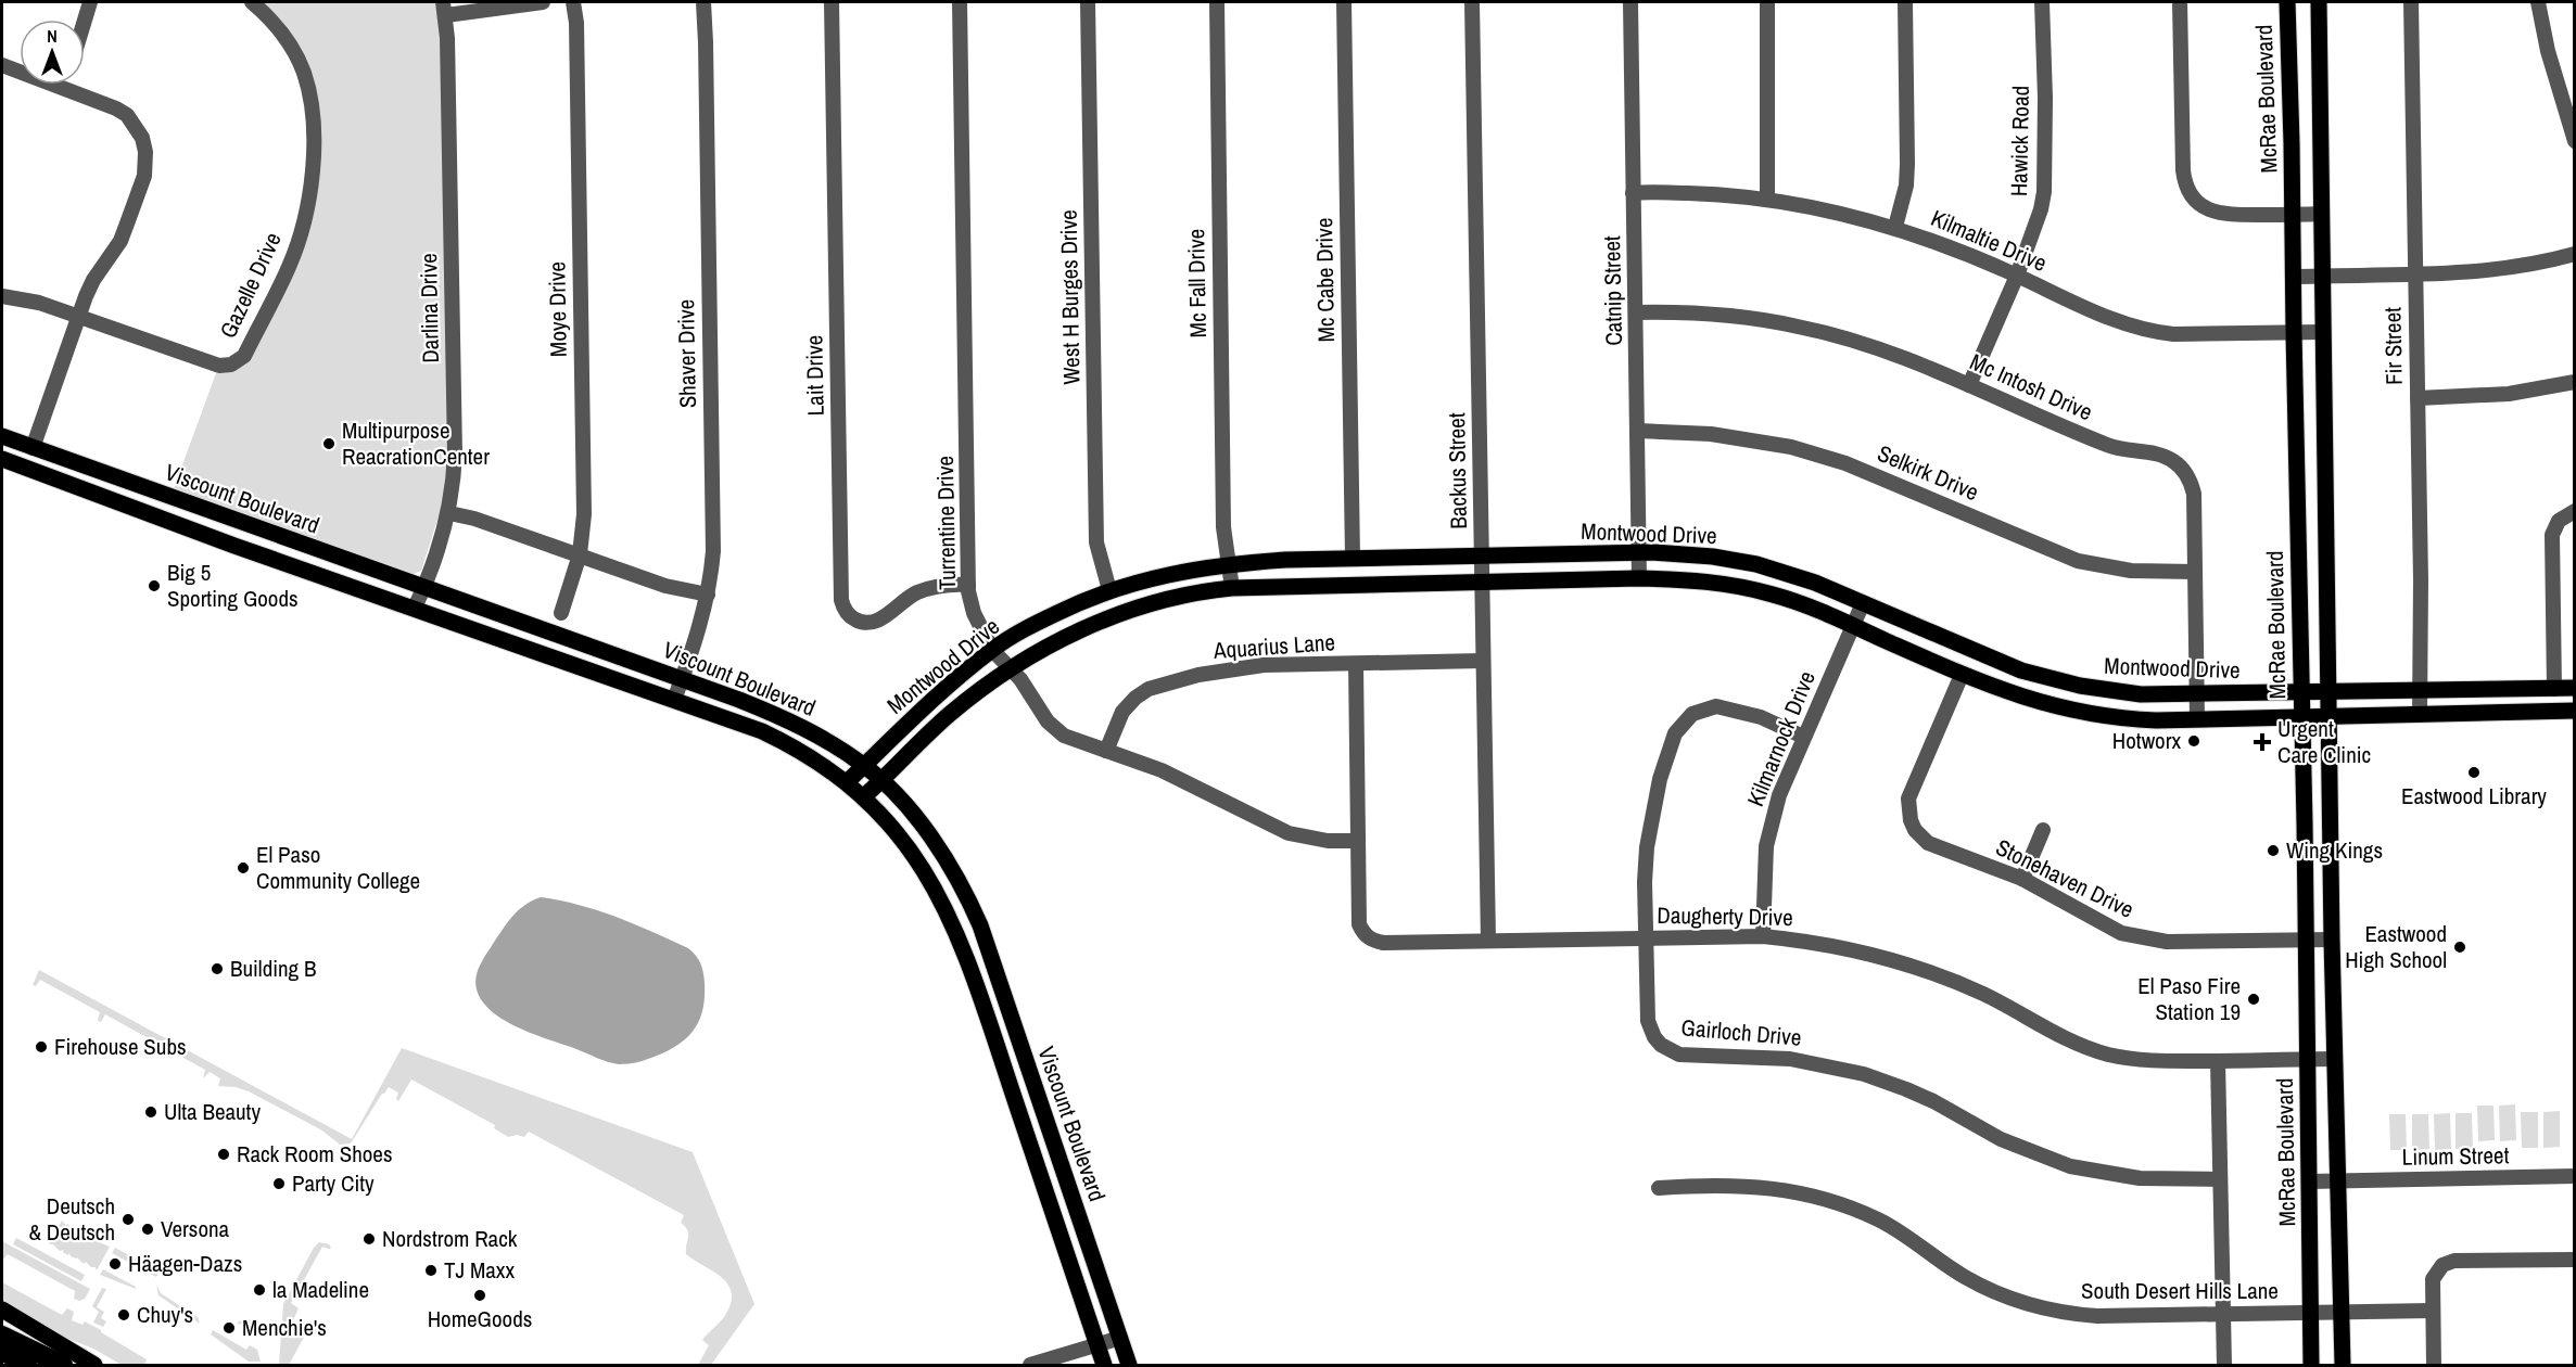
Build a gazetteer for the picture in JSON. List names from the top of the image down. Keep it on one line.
{"streets":{"main road":["McRae Boulevard","Viscount Boulevard","Montwood Drive"],"street":["Hawick Road","Kilmaltie Drive","Mc Cabe Drive","Mc Fall Drive","Gazelle Drive","Catnip Street","West H Burges Drive","Darlina Drive","Moye Drive","Fir Street","Shaver Drive","Lait Drive","Mc Intosh Drive","Backus Street","Selkirk Drive","Turrentine Drive","Aquarius Lane","Kilmarnock Drive","Stonehaven Drive","Daugherty Drive","Gairloch Drive","Linum Street","South Desert Hills Lane"]},"crossings":[["McRae Boulevard","Kilmaltie Drive"],["McRae Boulevard","Montwood Drive"],["McRae Boulevard","Stonehaven Drive"],["McRae Boulevard","Daugherty Drive"],["McRae Boulevard","Linum Street"],["McRae Boulevard","South Desert Hills Lane"],["Hawick Road","Kilmaltie Drive"],["Hawick Road","Mc Intosh Drive"],["Kilmaltie Drive","Catnip Street"],["Mc Cabe Drive","Montwood Drive"],["Mc Fall Drive","Montwood Drive"],["Catnip Street","Mc Intosh Drive"],["Catnip Street","Selkirk Drive"],["Catnip Street","Montwood Drive"],["West H Burges Drive","Montwood Drive"],["Darlina Drive","Viscount Boulevard"],["Fir Street","Montwood Drive"],["Shaver Drive","Viscount Boulevard"],["Lait Drive","Turrentine Drive"],["Mc Intosh Drive","Selkirk Drive"],["Mc Intosh Drive","Montwood Drive"],["Backus Street","Montwood Drive"],["Backus Street","Aquarius Lane"],["Backus Street","Daugherty Drive"],["Viscount Boulevard","Montwood Drive"],["Turrentine Drive","Montwood Drive"],["Turrentine Drive","Aquarius Lane"],["Turrentine Drive","Daugherty Drive"],["Montwood Drive","Kilmarnock Drive"],["Montwood Drive","Stonehaven Drive"],["Aquarius Lane","Daugherty Drive"],["Kilmarnock Drive","Daugherty Drive"],["Kilmarnock Drive","Gairloch Drive"],["Daugherty Drive","Gairloch Drive"]],"places":{"other":["Multipurpose ReacrationCenter","Big 5 Sporting Goods","Hotworx","Eastwood Library","Wing Kings","El Paso Community College","Eastwood High School","Building B","El Paso Fire Station 19","Firehouse Subs","Ulta Beauty","Rack Room Shoes","Party City","Deutsch & Deutsch","Versona","Nordstrom Rack","Häagen-Dazs","TJ Maxx","la Madeline","HomeGoods","Chuy's","Menchie's"],"health":["Urgent Care Clinic"]},"north":"top"}
